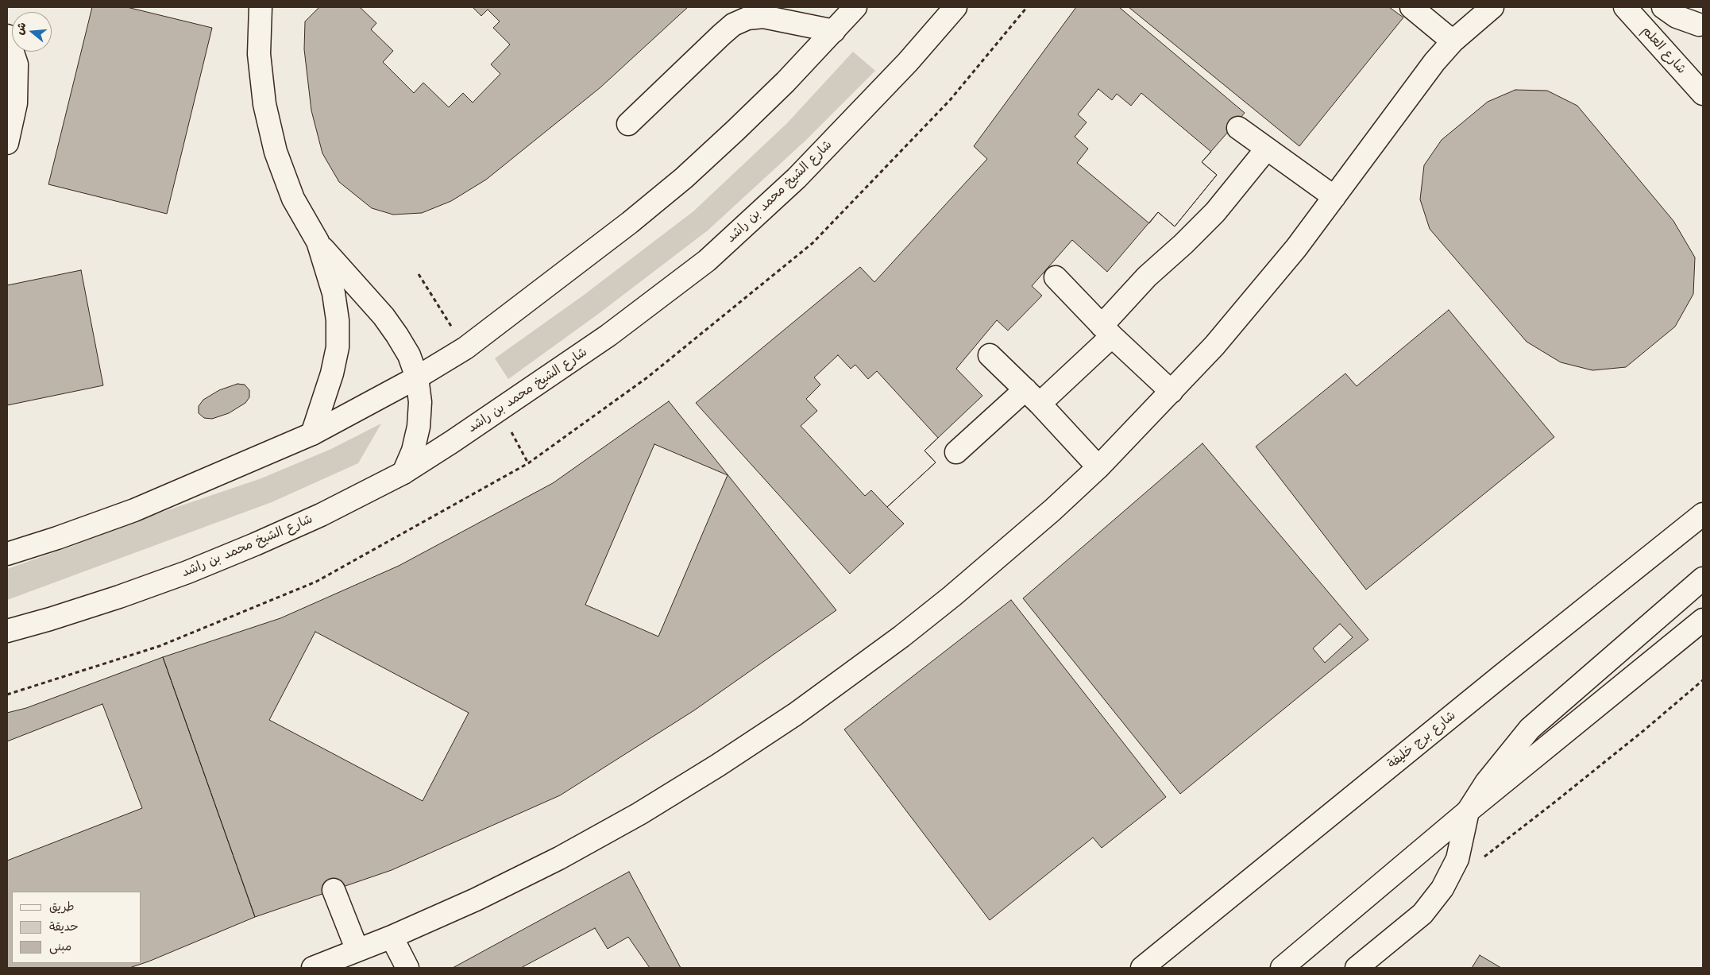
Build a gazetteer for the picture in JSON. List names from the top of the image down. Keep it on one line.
{"streets":{"street":["شارع العلم","شارع الشيخ محمد بن راشد","شارع برج خليفة"]},"legend":["طريق","حديقة","مبنى"],"north":"left"}
